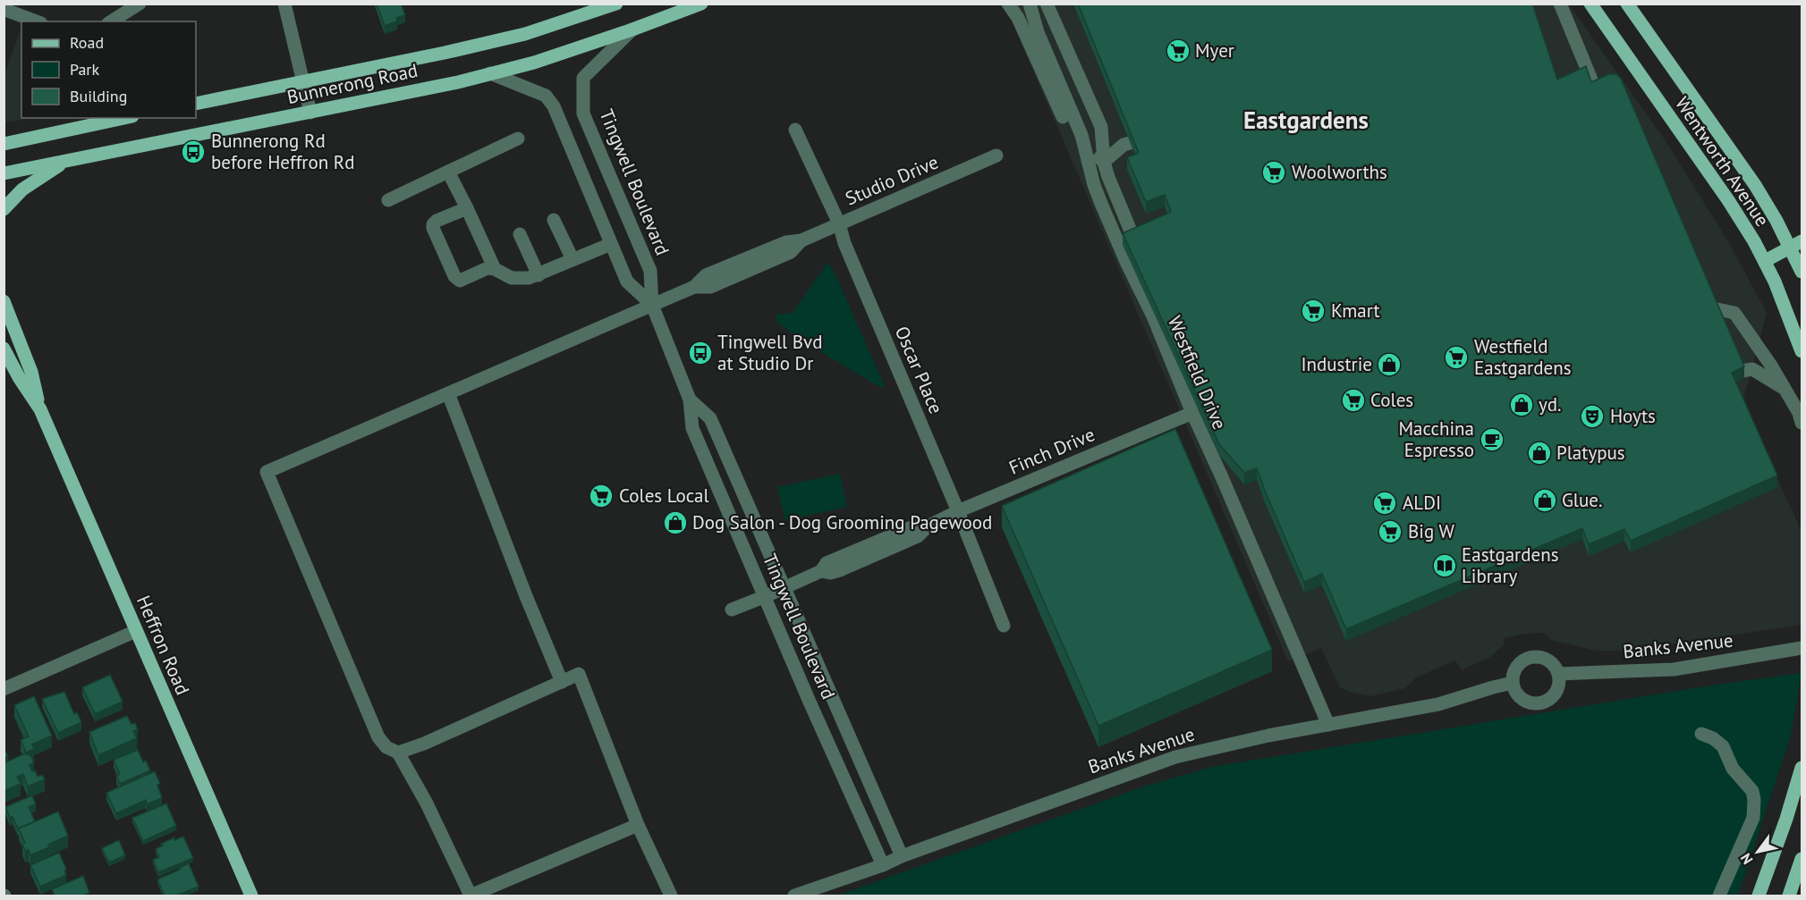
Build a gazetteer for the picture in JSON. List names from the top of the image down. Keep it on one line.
{"streets":{"main road":["Bunnerong Road","Wentworth Avenue","Heffron Road"],"street":["Studio Drive","Tingwell Boulevard","Oscar Place","Westfield Drive","Finch Drive","Banks Avenue"]},"crossings":[["Bunnerong Road","Tingwell Boulevard"],["Studio Drive","Tingwell Boulevard"],["Studio Drive","Oscar Place"],["Tingwell Boulevard","Finch Drive"],["Tingwell Boulevard","Banks Avenue"],["Oscar Place","Finch Drive"],["Westfield Drive","Finch Drive"],["Westfield Drive","Banks Avenue"]],"districts":["Eastgardens"],"places":{"supermarket":["Myer","Woolworths","Kmart","Westfield Eastgardens","Coles","Coles Local","ALDI","Big W"],"bus stop":["Bunnerong Rd before Heffron Rd","Tingwell Bvd at Studio Dr"],"shop":["Industrie","yd.","Platypus","Glue.","Dog Salon - Dog Grooming Pagewood"],"theatre":["Hoyts"],"cafe":["Macchina Espresso"],"library":["Eastgardens Library"]},"legend":["Road","Park","Building"],"north":"bottom left"}
